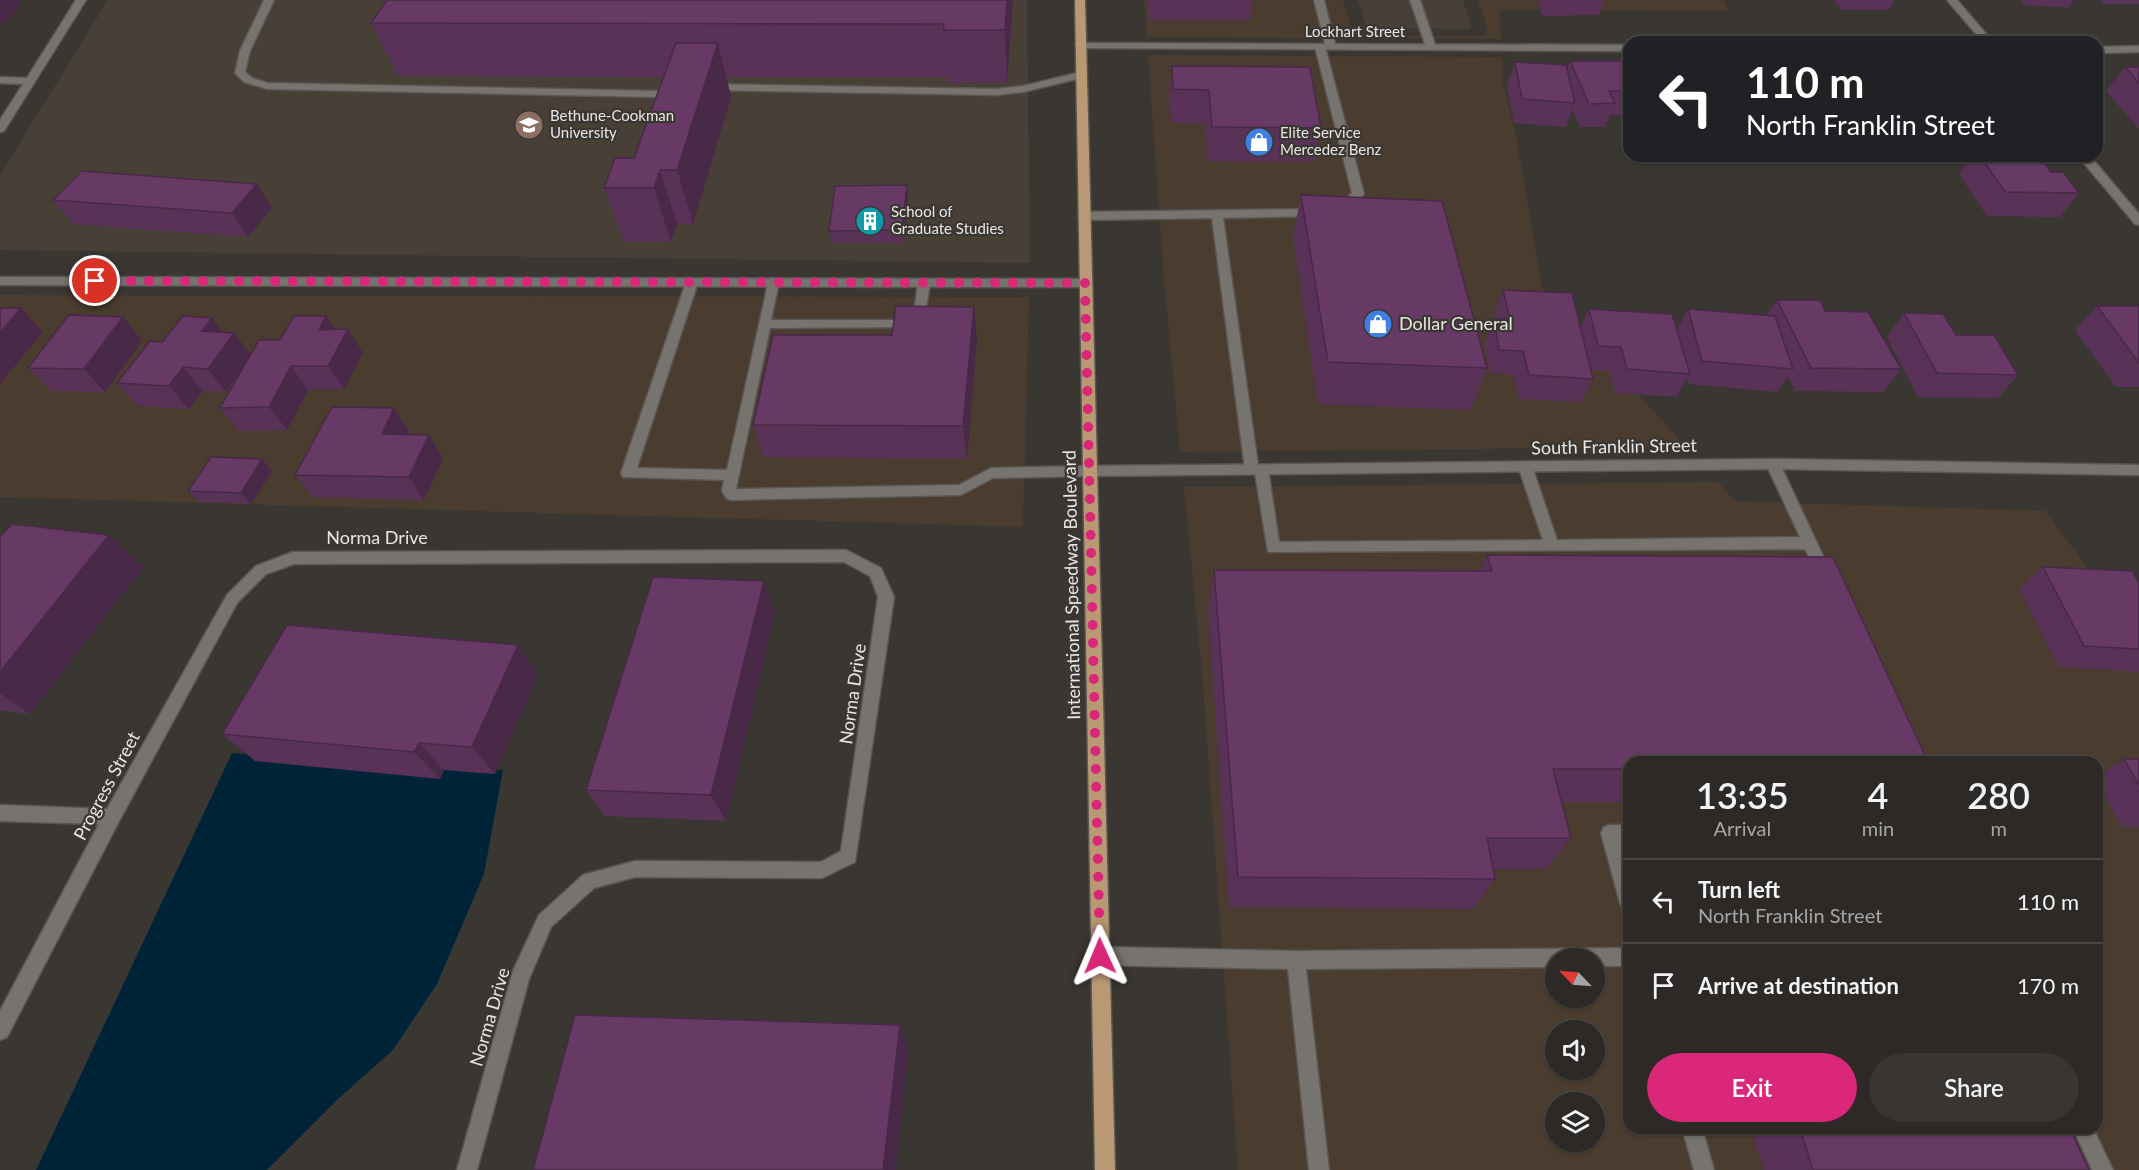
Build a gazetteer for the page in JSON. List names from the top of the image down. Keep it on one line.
{"streets":{"main road":["International Speedway Boulevard"],"street":["Lockhart Street","South Franklin Street","Norma Drive","Progress Street"]},"crossings":[["Lockhart Street","International Speedway Boulevard"],["South Franklin Street","International Speedway Boulevard"],["Norma Drive","Progress Street"]],"places":{"school or university":["Bethune-Cookman University"],"shop":["Elite Service Mercedez Benz","Dollar General"],"building":["School of Graduate Studies"]},"north":"top left","page":{"turn":["110 m","North Franklin Street"],"eta":["13:35","Arrival","4","min","280","m"],"list":[{"name":"Turn left","note":"North Franklin Street","value":"110 m"},{"name":"Arrive at destination","value":"170 m"}],"buttons":["Exit","Share"]}}
